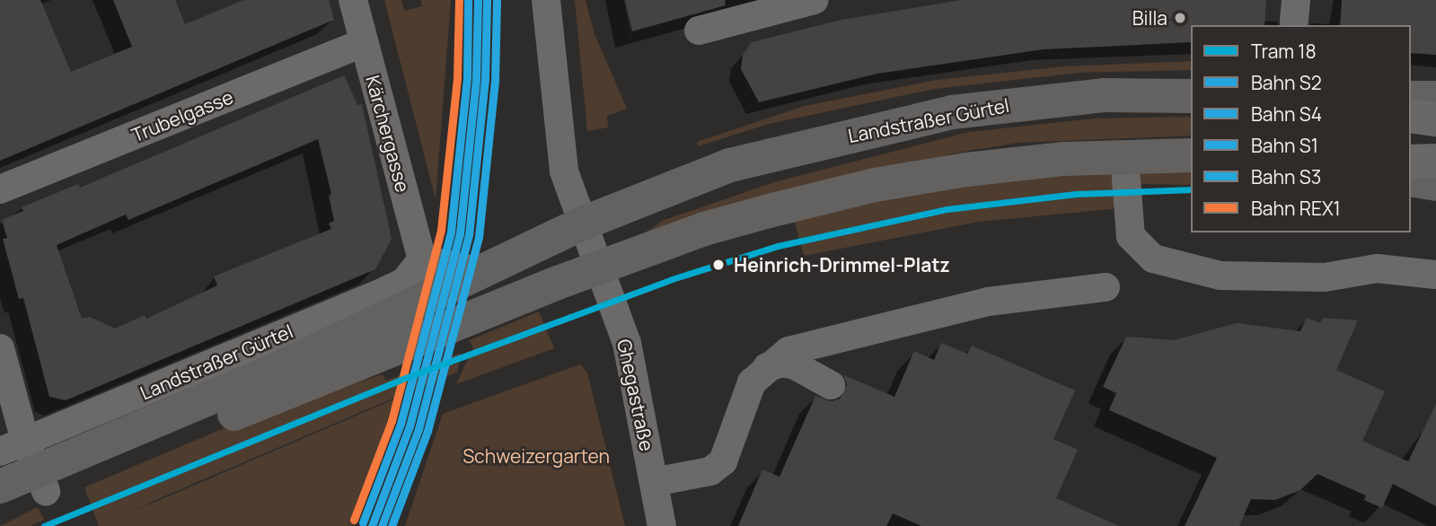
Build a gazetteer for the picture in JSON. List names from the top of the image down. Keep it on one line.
{"streets":{"main road":["Landstraßer Gürtel"],"street":["Trubelgasse","Kärchergasse","Ghegastraße"]},"crossings":[["Trubelgasse","Kärchergasse"],["Landstraßer Gürtel","Kärchergasse"],["Landstraßer Gürtel","Ghegastraße"]],"parks":["Schweizergarten"],"places":["Billa","Heinrich-Drimmel-Platz"],"lines":["rail line S2","rail line S4","rail line S1","rail line S3","rail line REX1","tram line 18"],"legend":["Tram 18","Bahn S2","Bahn S4","Bahn S1","Bahn S3","Bahn REX1"]}
